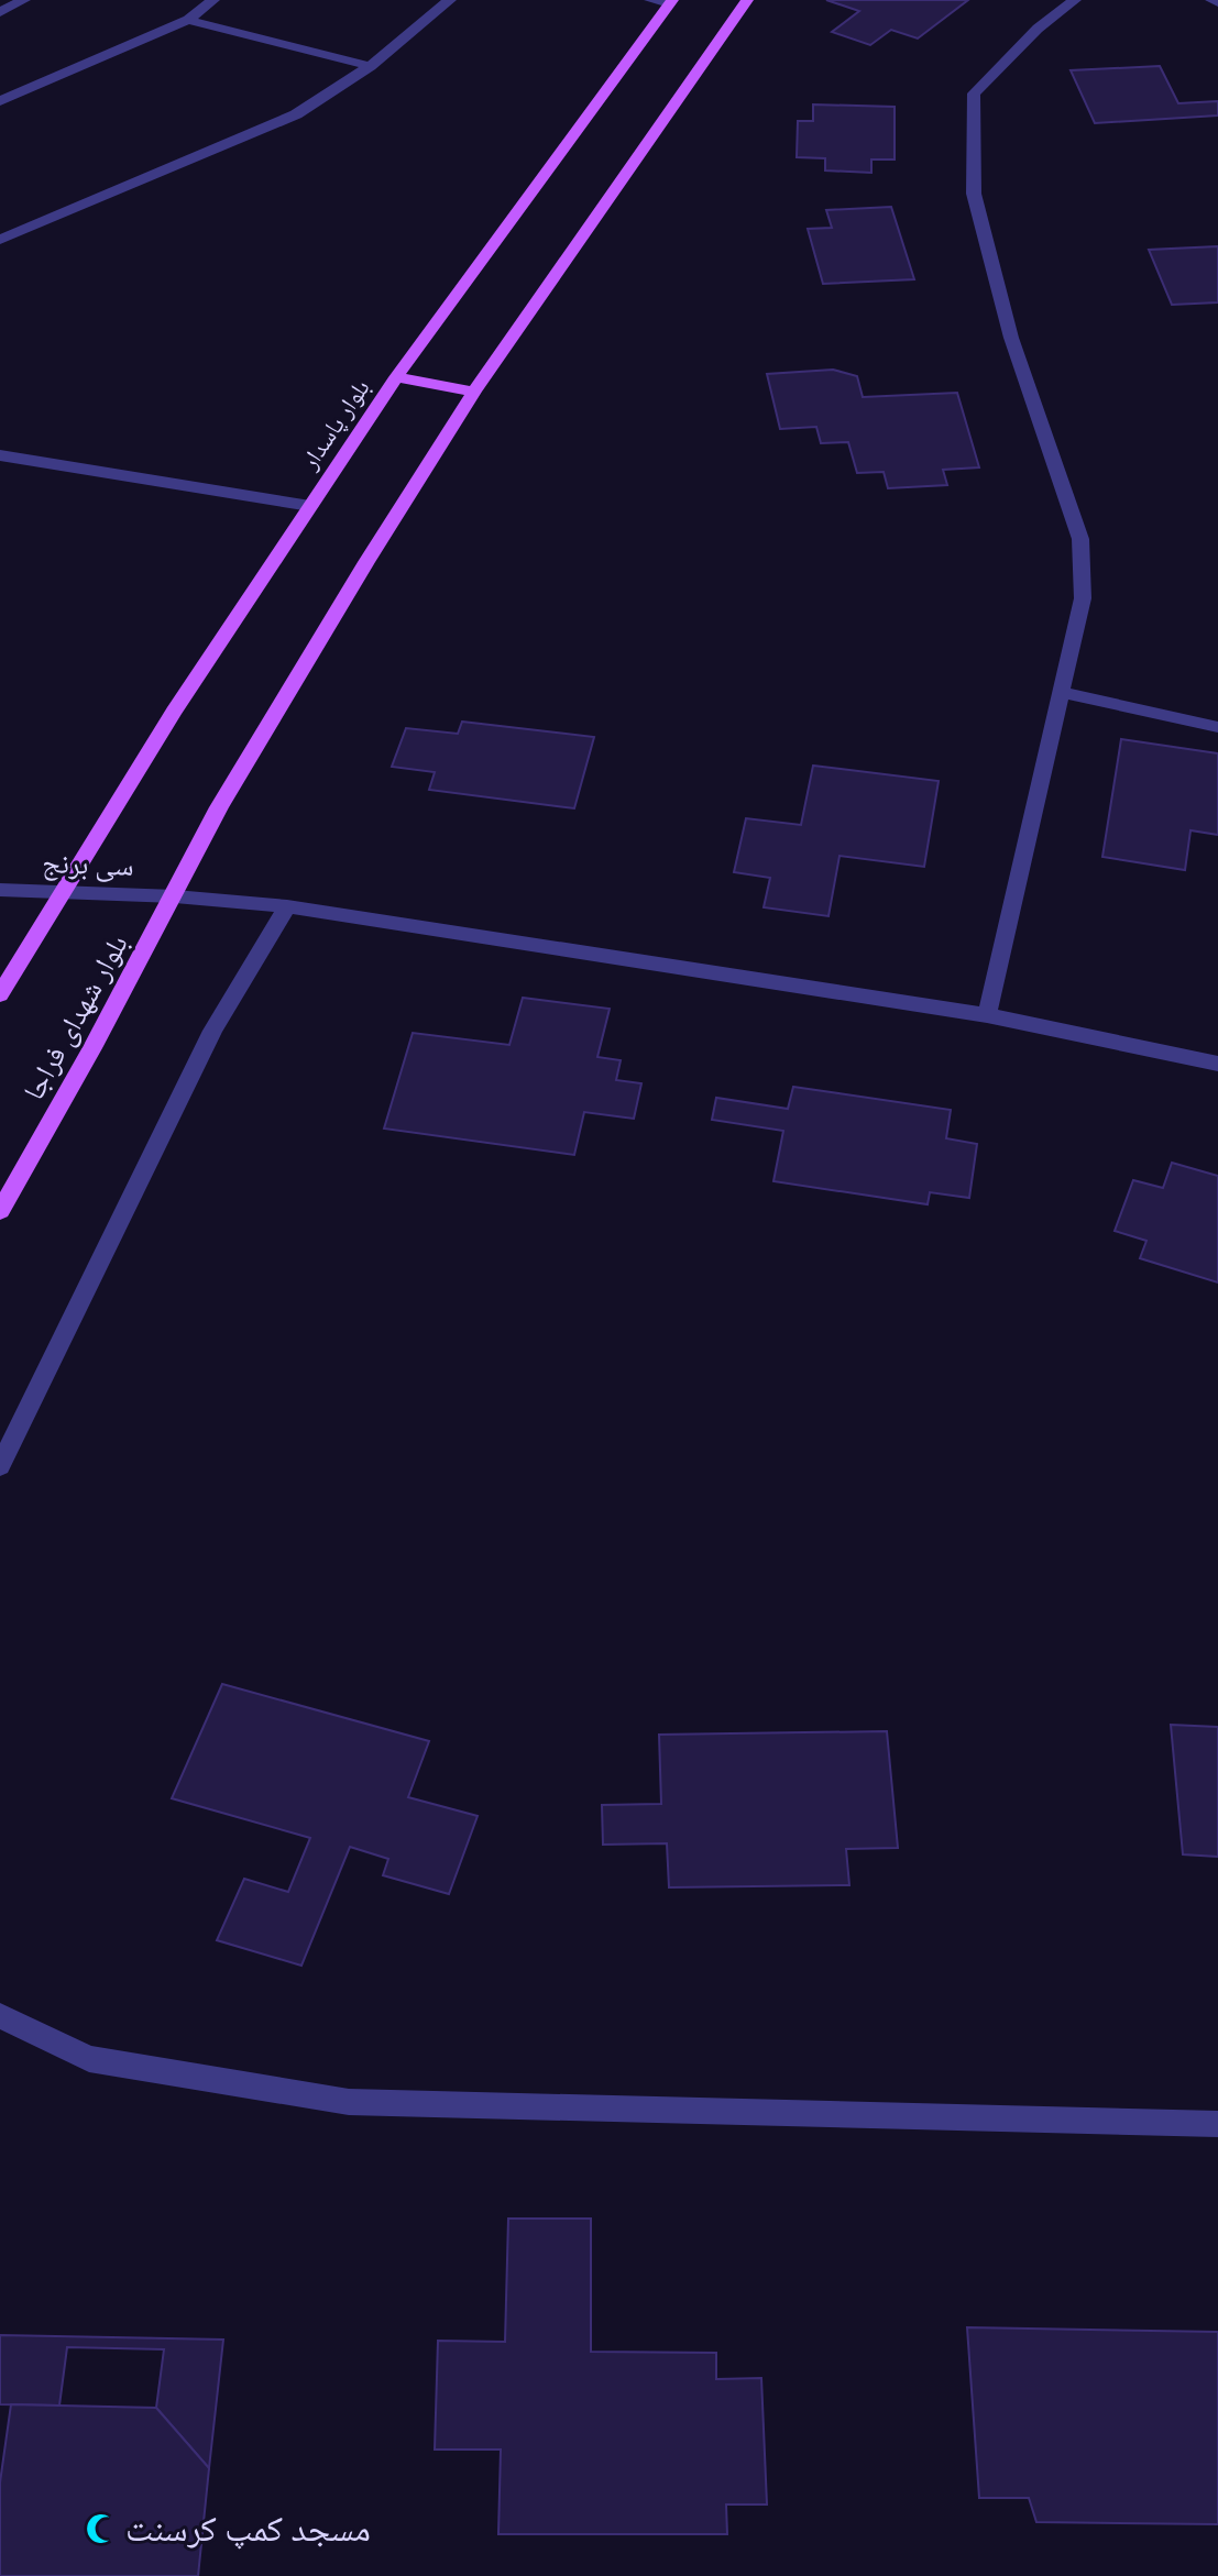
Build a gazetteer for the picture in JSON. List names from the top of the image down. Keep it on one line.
{"streets":{"main road":["بلوار پاسدار","بلوار شهدای فراجا"],"street":["سی برنج"]},"crossings":[["بلوار پاسدار","سی برنج"],["سی برنج","بلوار شهدای فراجا"]],"places":{"mosque":["مسجد کمپ کرسنت"]}}
